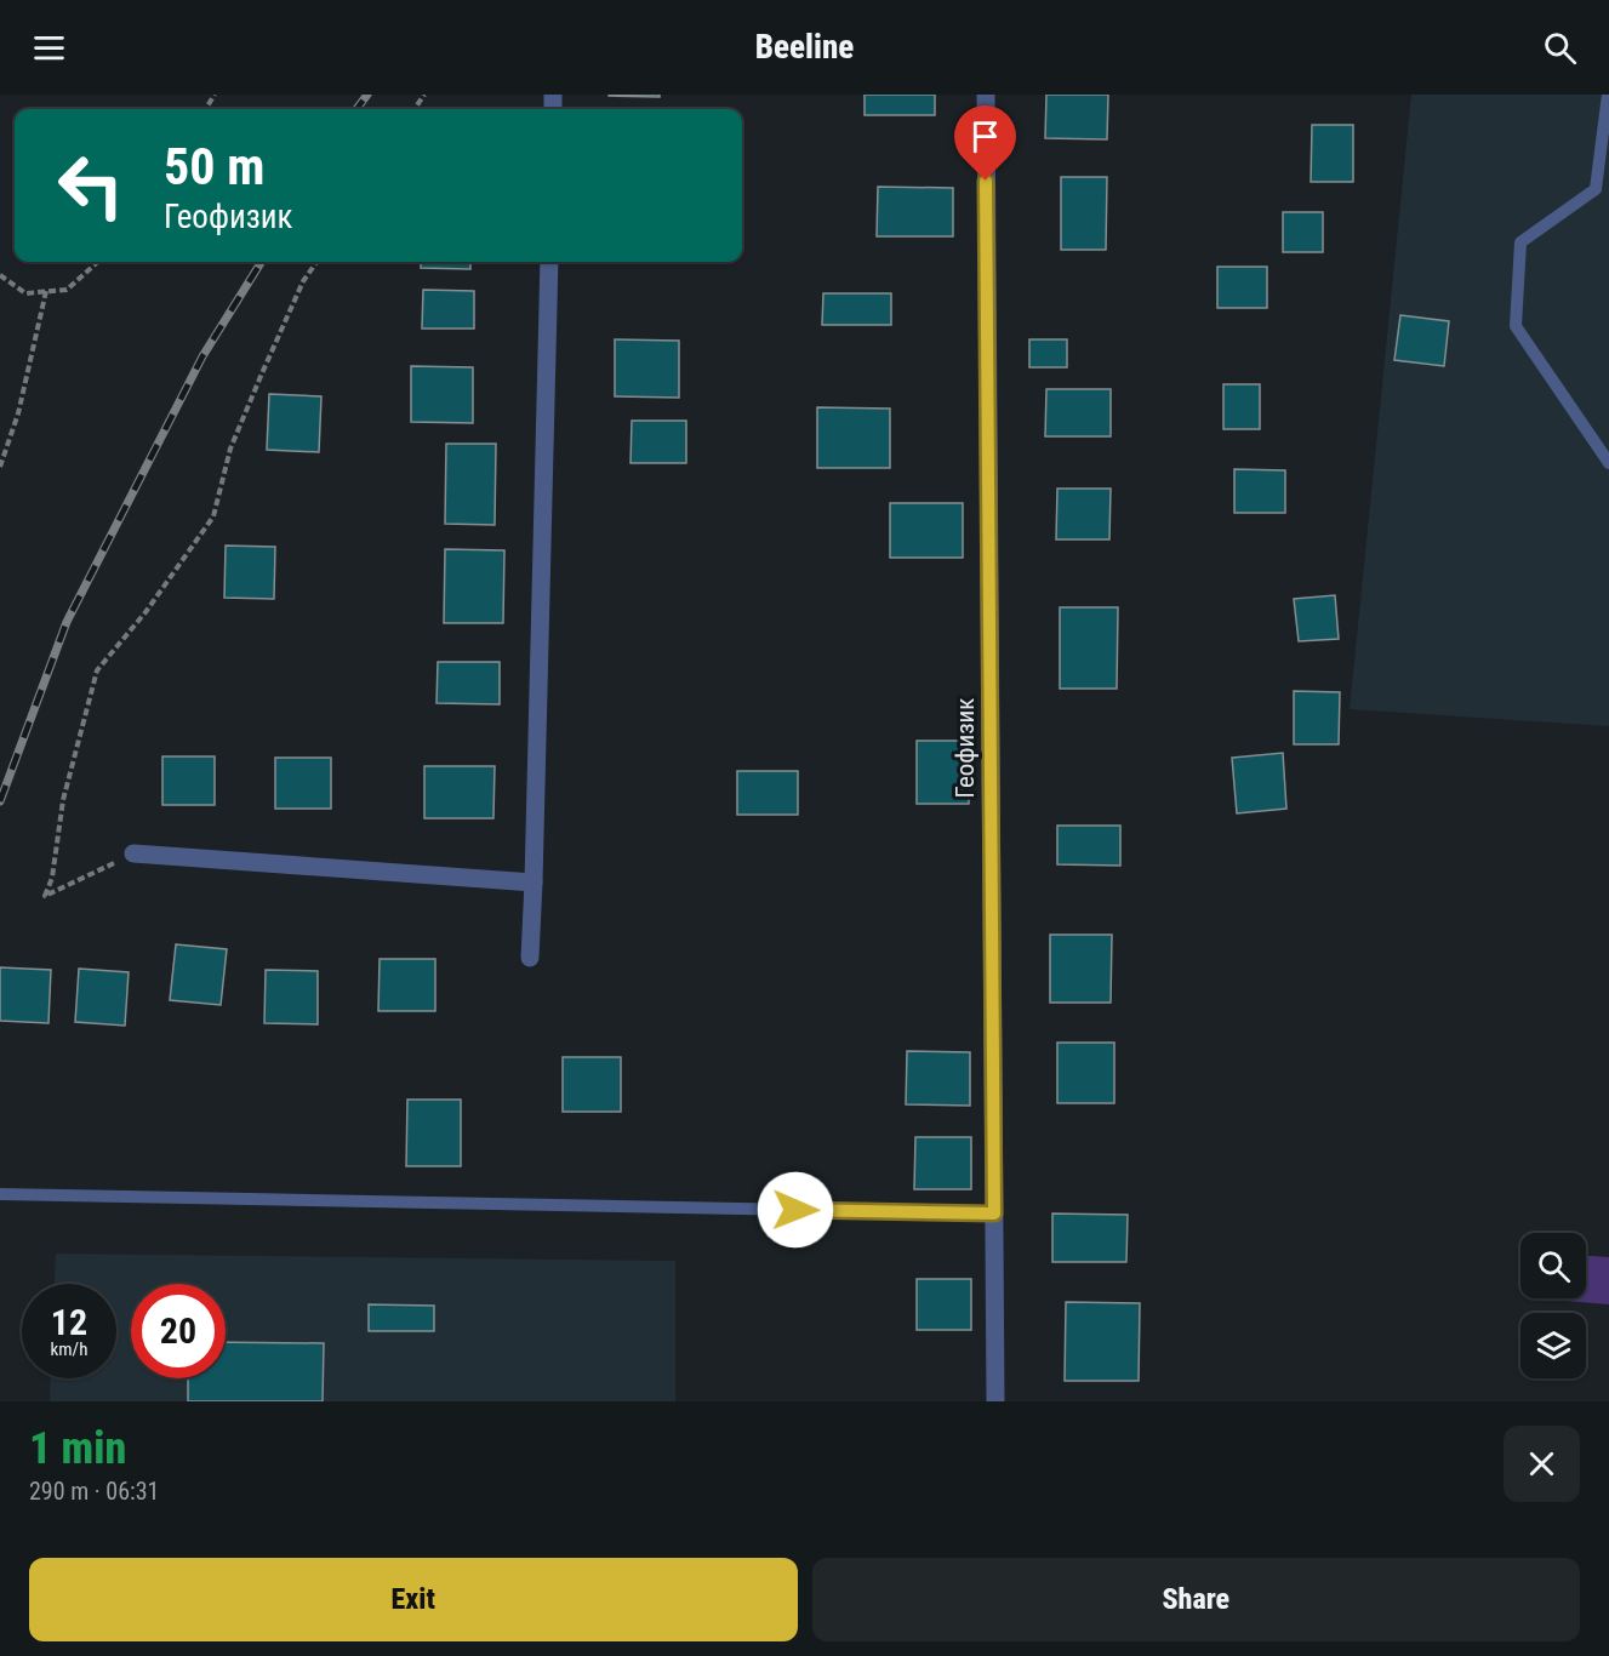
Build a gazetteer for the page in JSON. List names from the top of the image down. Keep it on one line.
{"streets":{"street":["Геофизик"]},"page":{"header":"Beeline","turn":["50 m","Геофизик"],"speed":"12 km/h","limit":"20","heading":["1 min","290 m · 06:31"],"buttons":["Exit","Share"]}}
